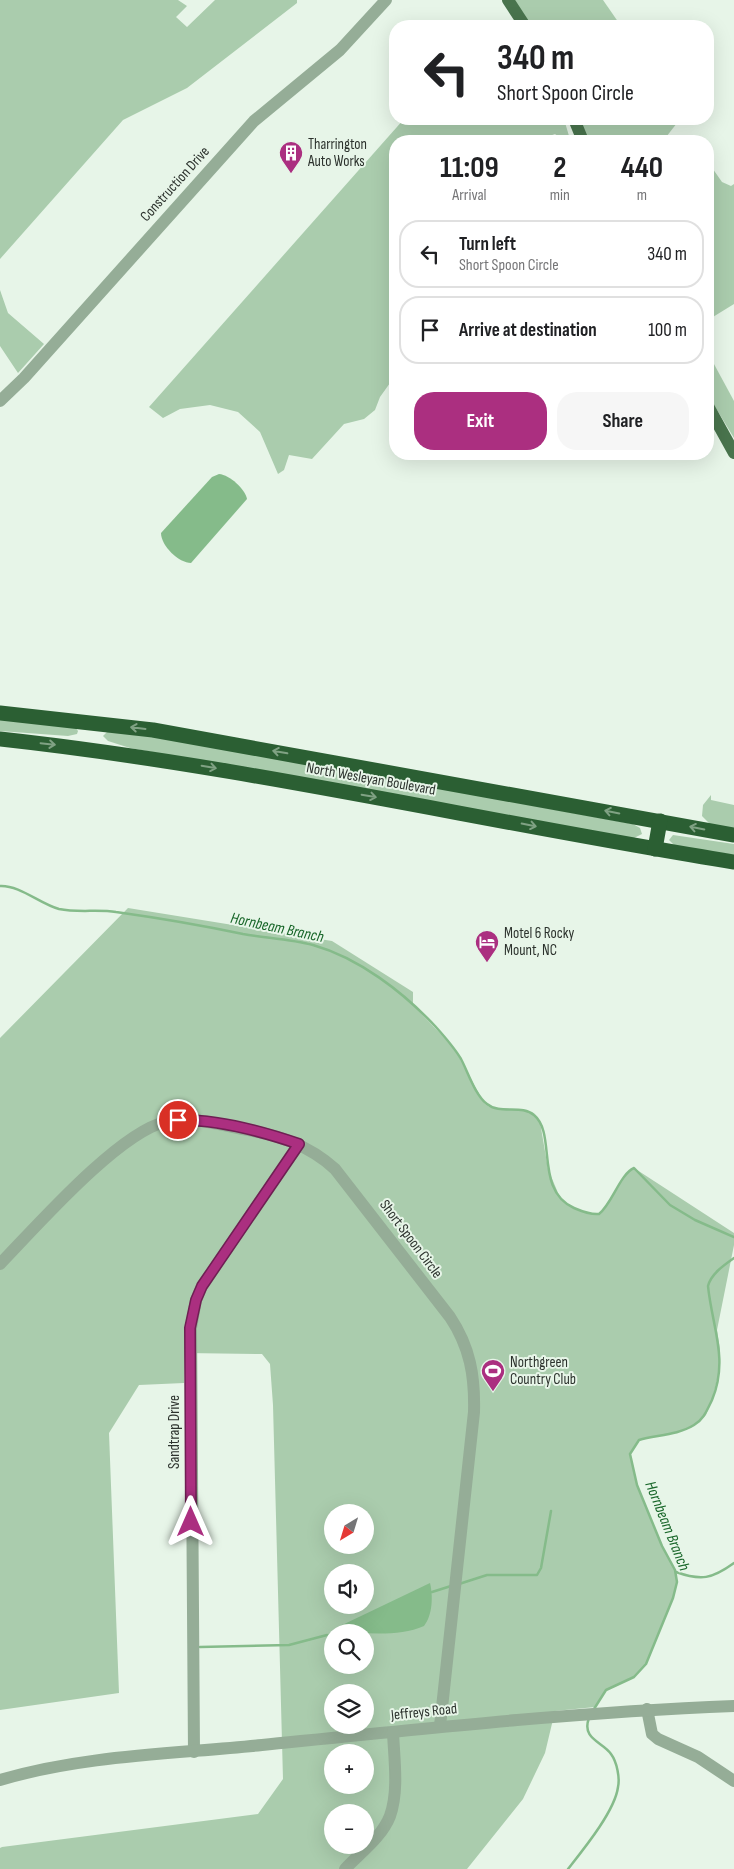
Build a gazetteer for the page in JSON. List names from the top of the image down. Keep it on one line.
{"streets":{"highway":["North Wesleyan Boulevard"],"street":["Construction Drive","Short Spoon Circle","Sandtrap Drive","Jeffreys Road"]},"crossings":[["Short Spoon Circle","Sandtrap Drive"],["Short Spoon Circle","Jeffreys Road"],["Sandtrap Drive","Jeffreys Road"]],"water":["Hornbeam Branch"],"places":{"building":["Tharrington Auto Works"],"hotel":["Motel 6 Rocky Mount, NC"],"sports":["Northgreen Country Club"]},"north":"bottom left","page":{"turn":["340 m","Short Spoon Circle"],"eta":["11:09","Arrival","2","min","440","m"],"list":[{"name":"Turn left","note":"Short Spoon Circle","value":"340 m"},{"name":"Arrive at destination","value":"100 m"}],"buttons":["Exit","Share"],"map_buttons":["+","−"]}}
